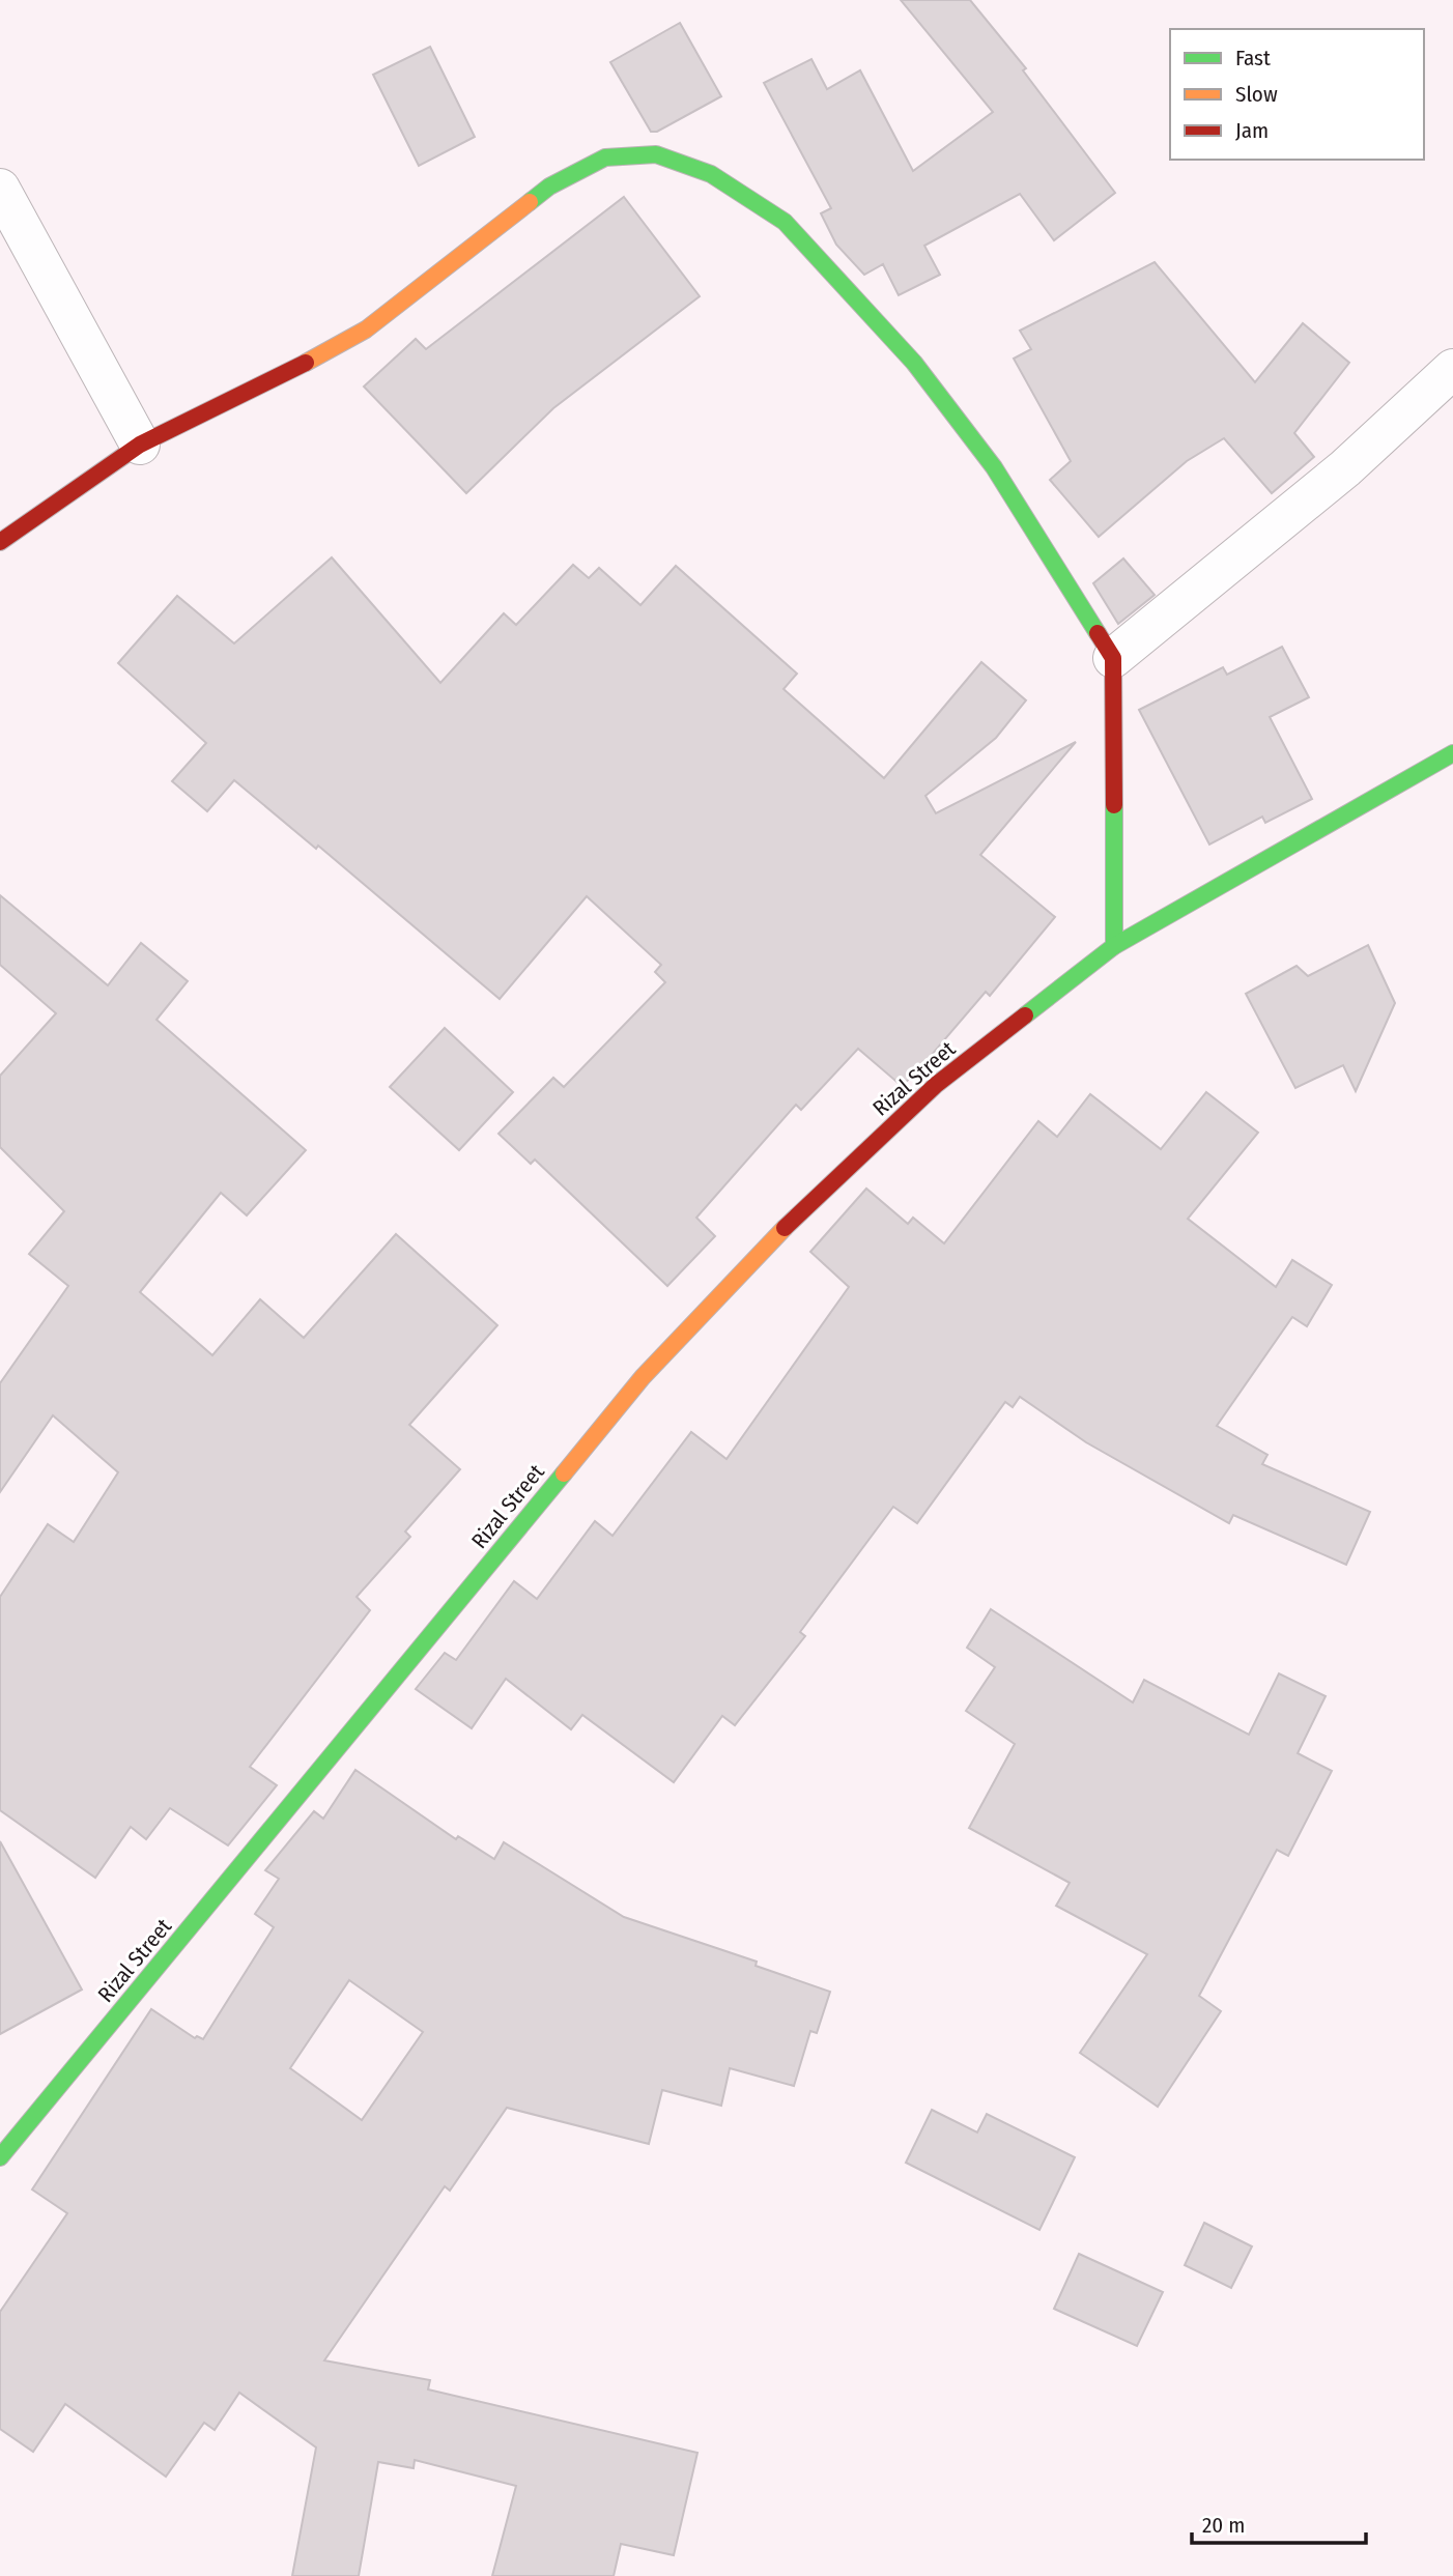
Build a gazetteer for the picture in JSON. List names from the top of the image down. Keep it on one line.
{"streets":{"street":["Rizal Street"]},"legend":["Fast","Slow","Jam"],"scale_bar":"20 m"}
